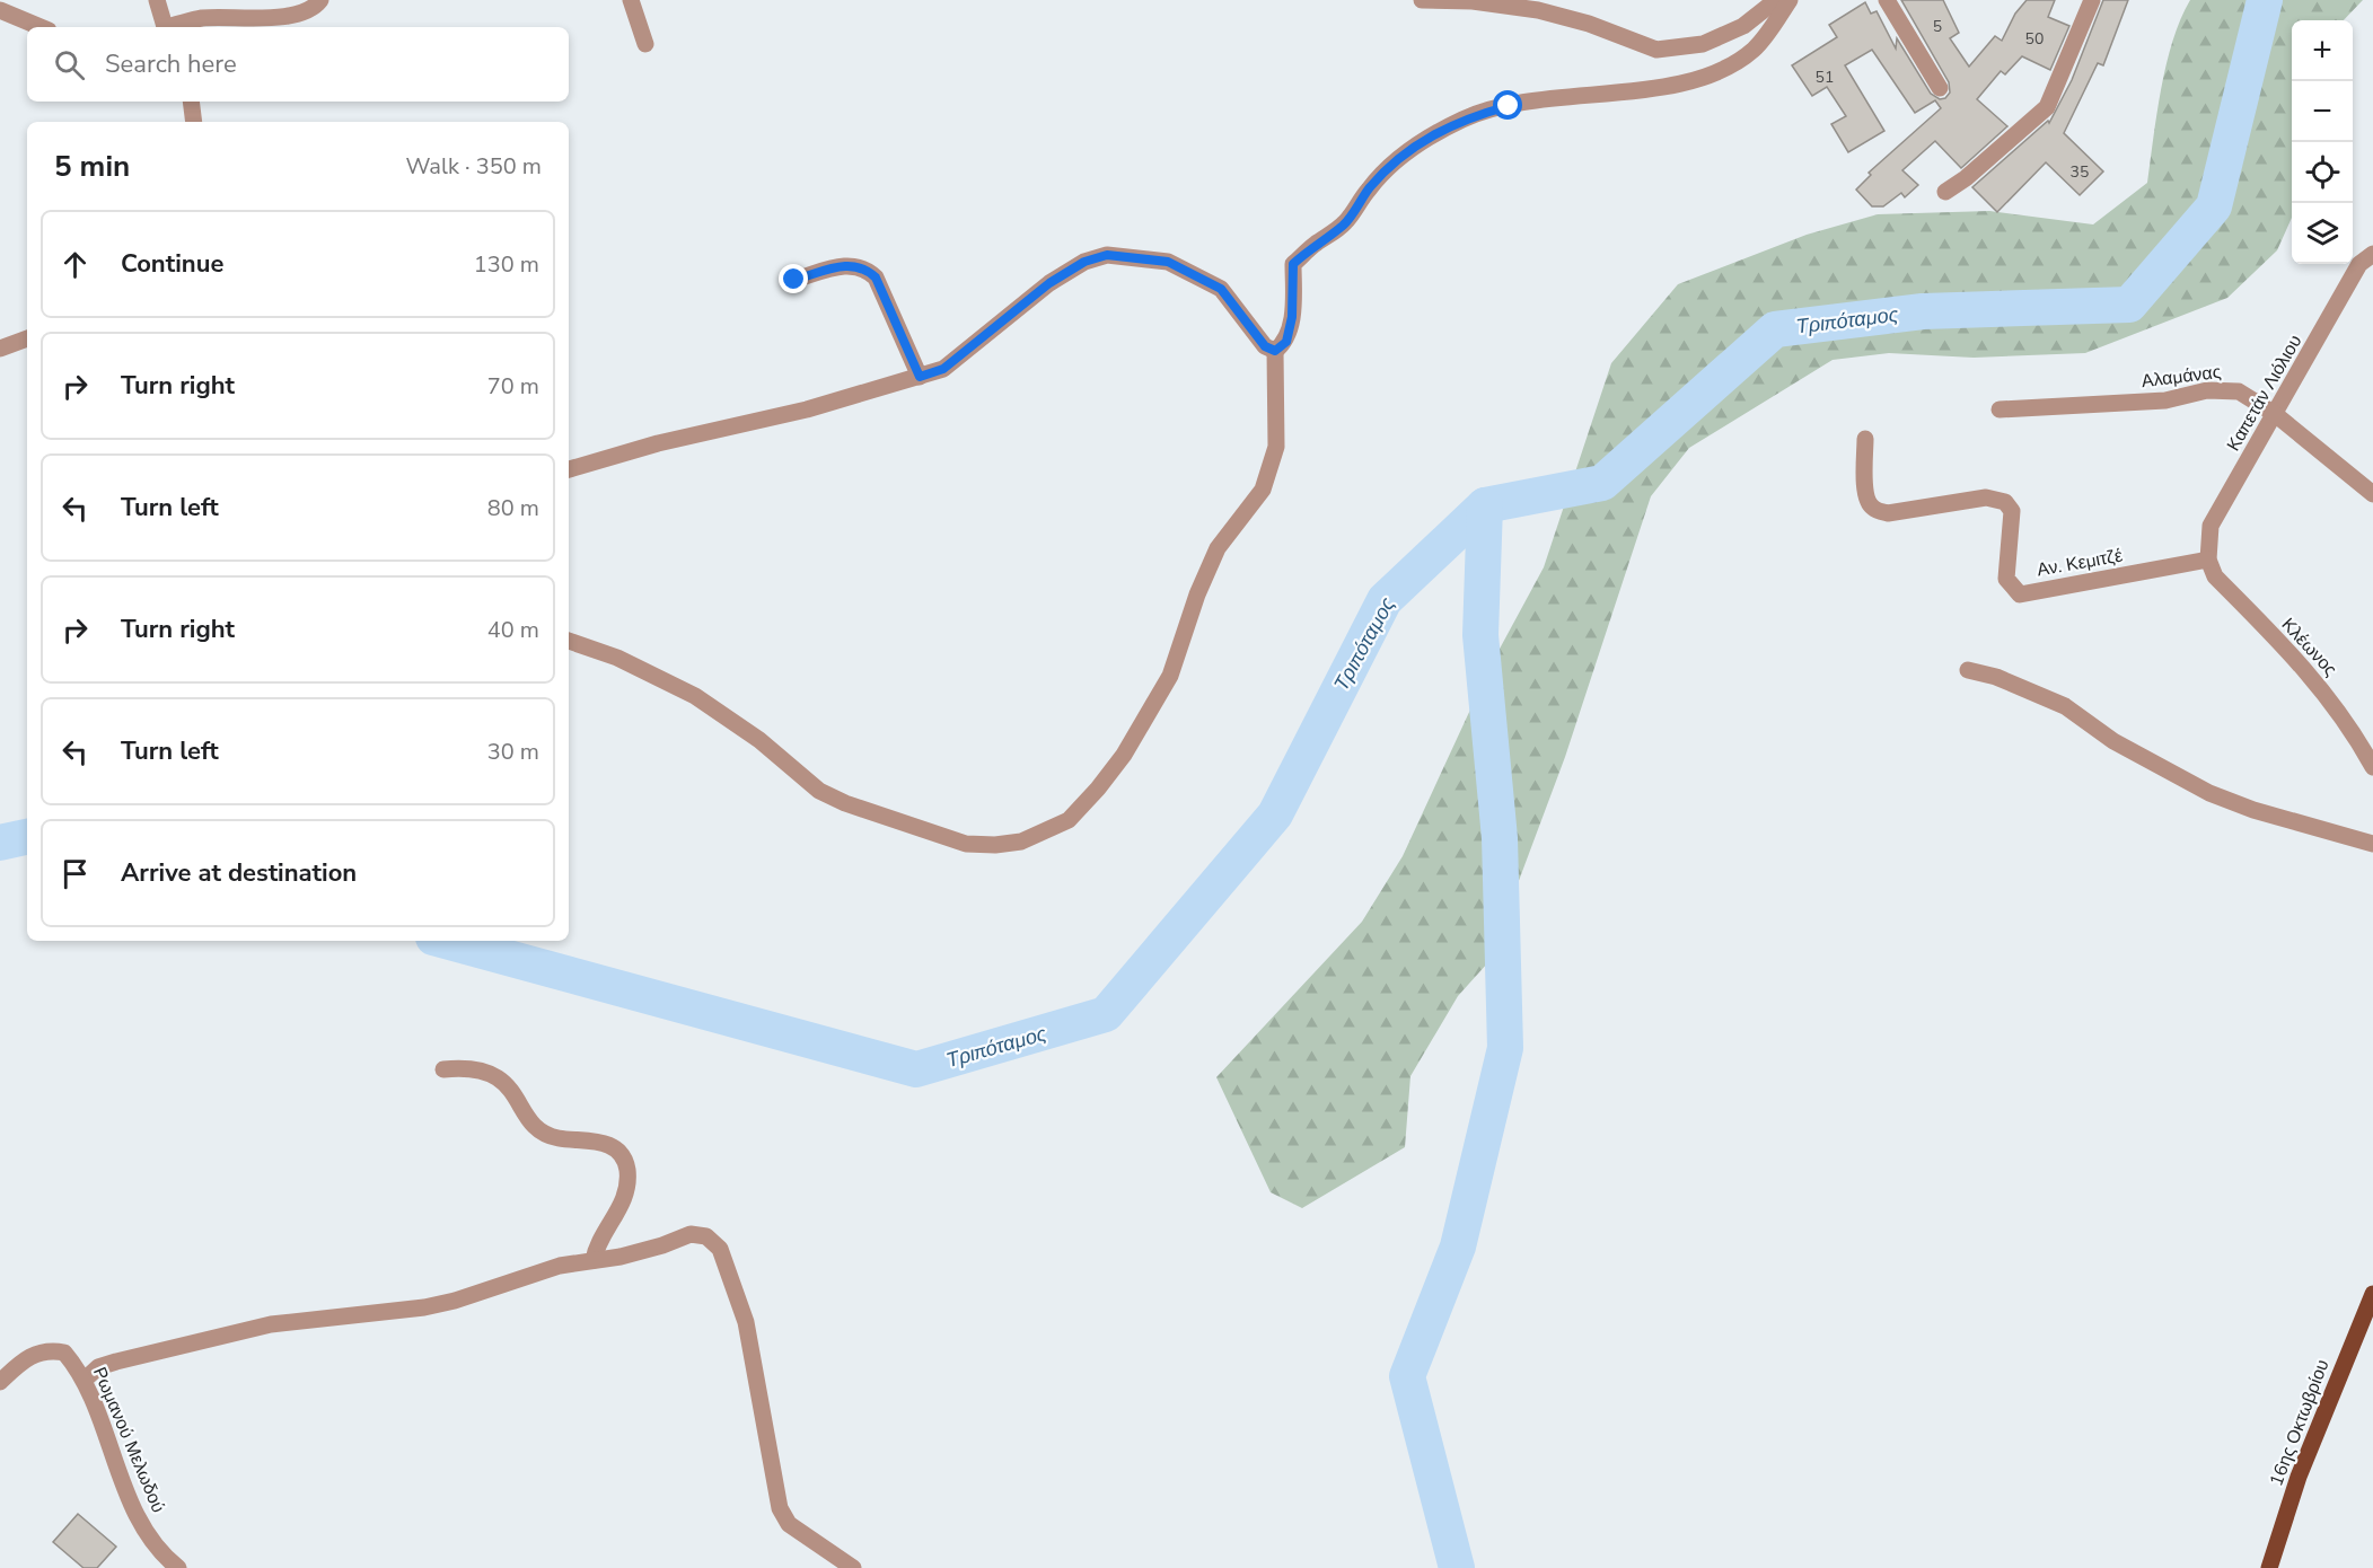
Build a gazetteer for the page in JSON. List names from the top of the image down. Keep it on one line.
{"streets":{"main road":["16ης Οκτωβρίου"],"street":["Αλαμάνας","Καπετάν Λιόλιου","Αν. Κεμιτζέ","Κλέωνος","Ρωμανού Μελωδού"]},"crossings":[["Αλαμάνας","Καπετάν Λιόλιου"],["Καπετάν Λιόλιου","Αν. Κεμιτζέ"],["Καπετάν Λιόλιου","Κλέωνος"],["Αν. Κεμιτζέ","Κλέωνος"]],"water":["Τριπόταμος"],"house_numbers":["5","50","51","35"],"page":{"map_buttons":["+","−"],"search":"Search here","heading":["5 min","Walk · 350 m"],"list":[["Continue","130 m"],["Turn right","70 m"],["Turn left","80 m"],["Turn right","40 m"],["Turn left","30 m"],"Arrive at destination"]}}
